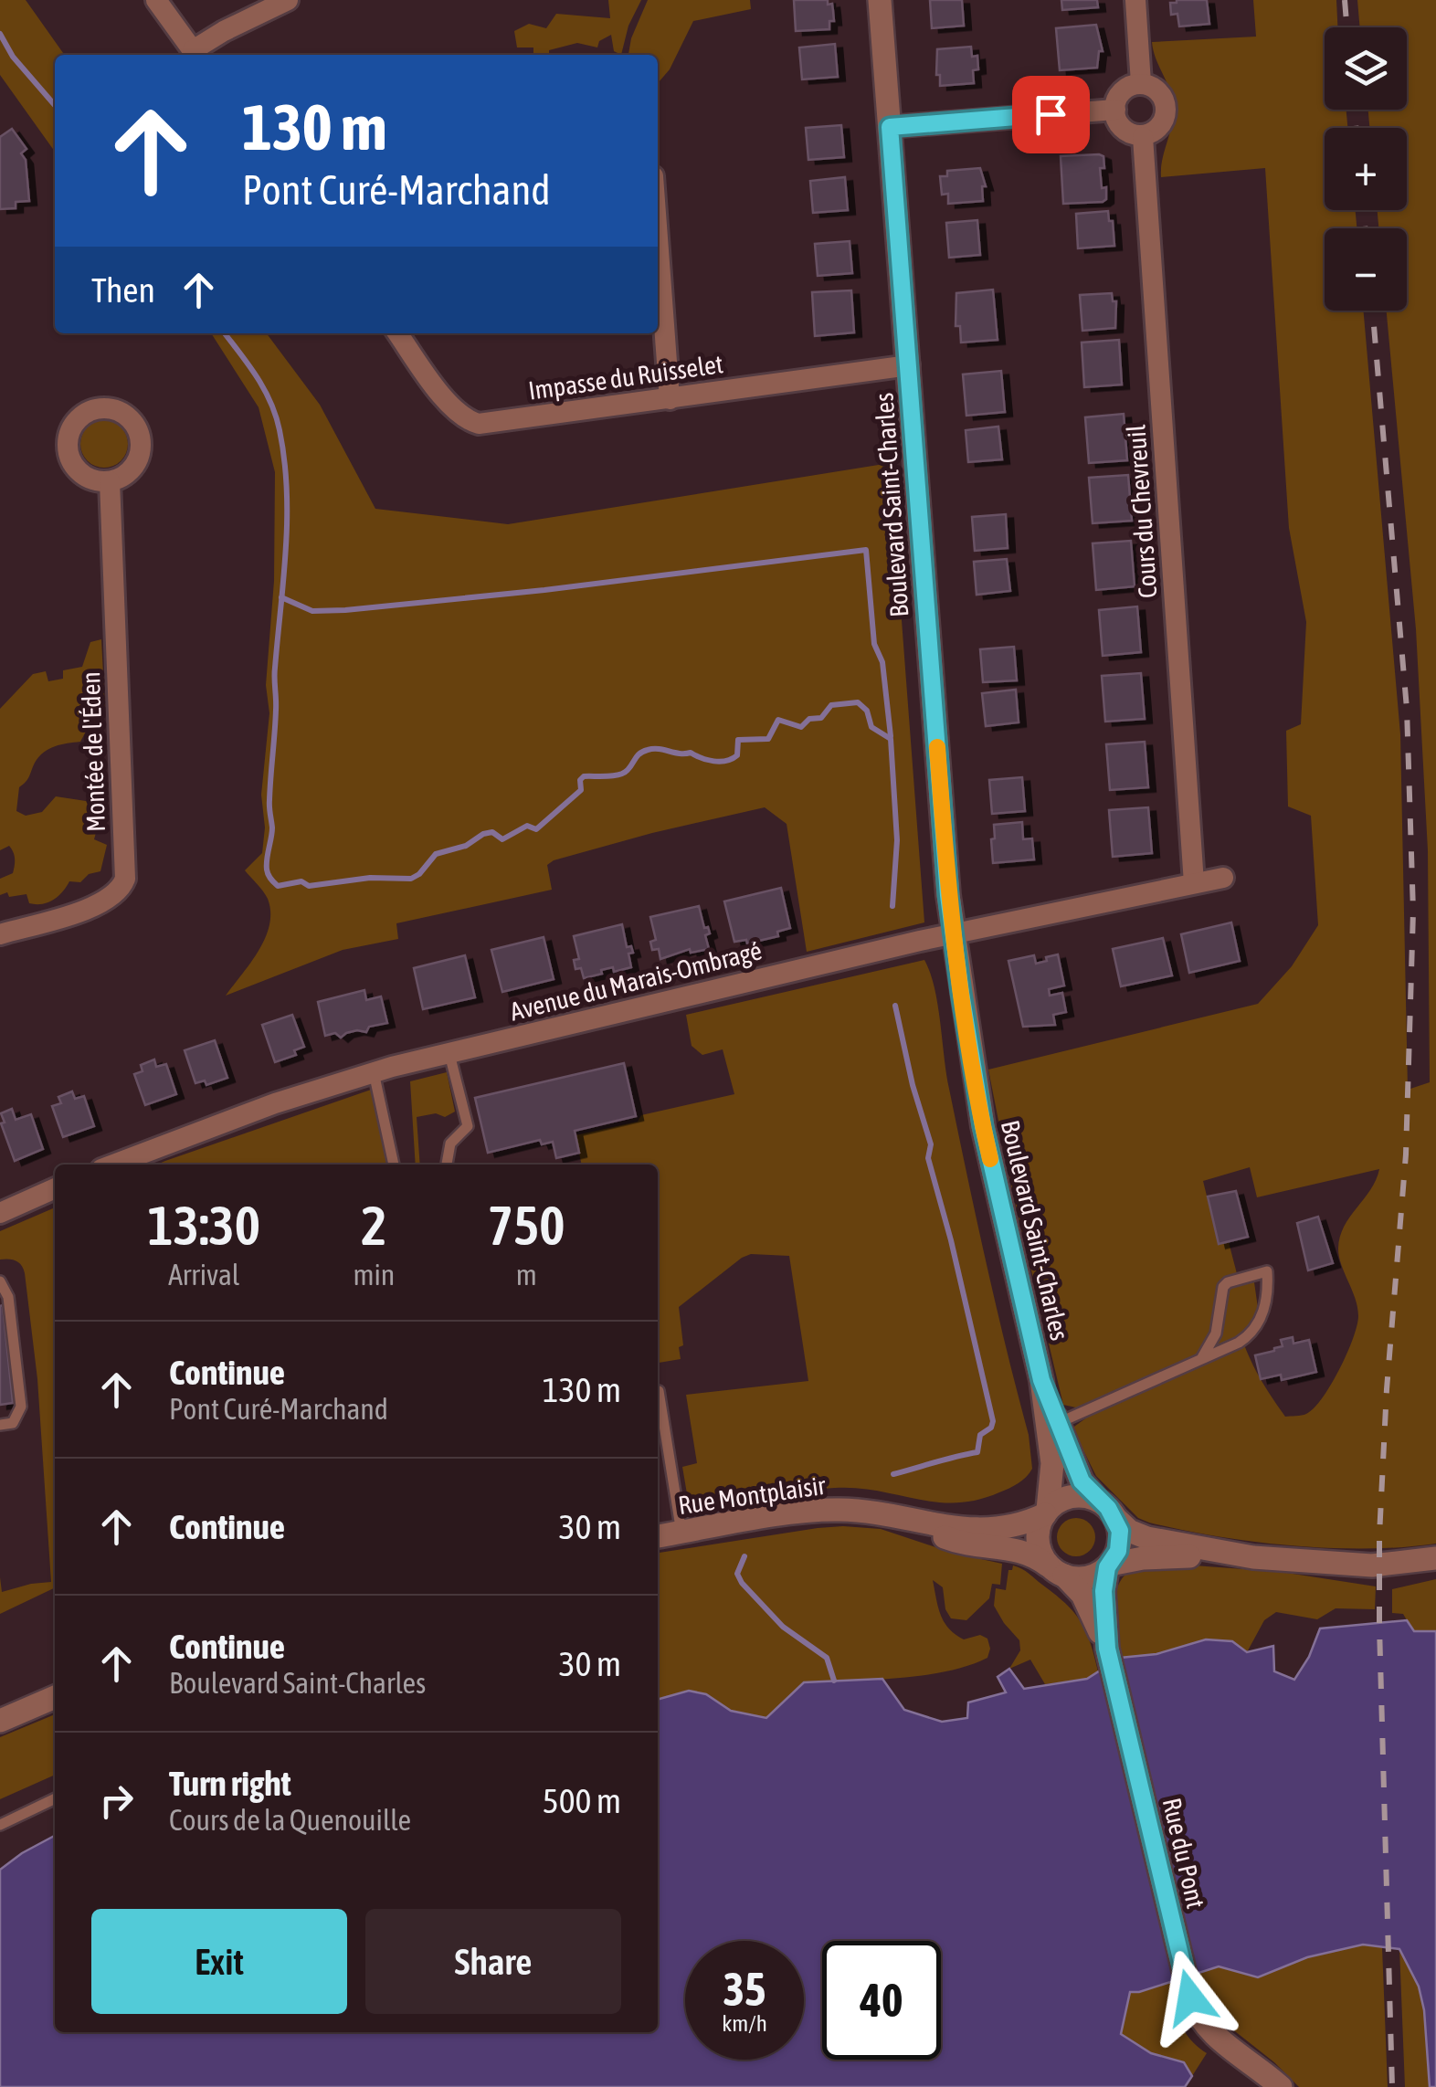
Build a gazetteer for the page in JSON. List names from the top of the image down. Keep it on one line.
{"streets":{"street":["Impasse du Ruisselet","Boulevard Saint-Charles","Cours du Chevreuil","Montée de l'Éden","Avenue du Marais-Ombragé","Rue Montplaisir","Rue du Pont"]},"crossings":[["Impasse du Ruisselet","Boulevard Saint-Charles"],["Boulevard Saint-Charles","Avenue du Marais-Ombragé"],["Boulevard Saint-Charles","Rue Montplaisir"],["Cours du Chevreuil","Avenue du Marais-Ombragé"]],"page":{"map_buttons":["+","−"],"turn":["130 m","Pont Curé-Marchand"],"then":"Then","eta":["13:30","Arrival","2","min","750","m"],"list":[{"name":"Continue","note":"Pont Curé-Marchand","value":"130 m"},{"name":"Continue","value":"30 m"},{"name":"Continue","note":"Boulevard Saint-Charles","value":"30 m"},{"name":"Turn right","note":"Cours de la Quenouille","value":"500 m"}],"buttons":["Exit","Share"],"speed":"35 km/h","limit":"40"}}
